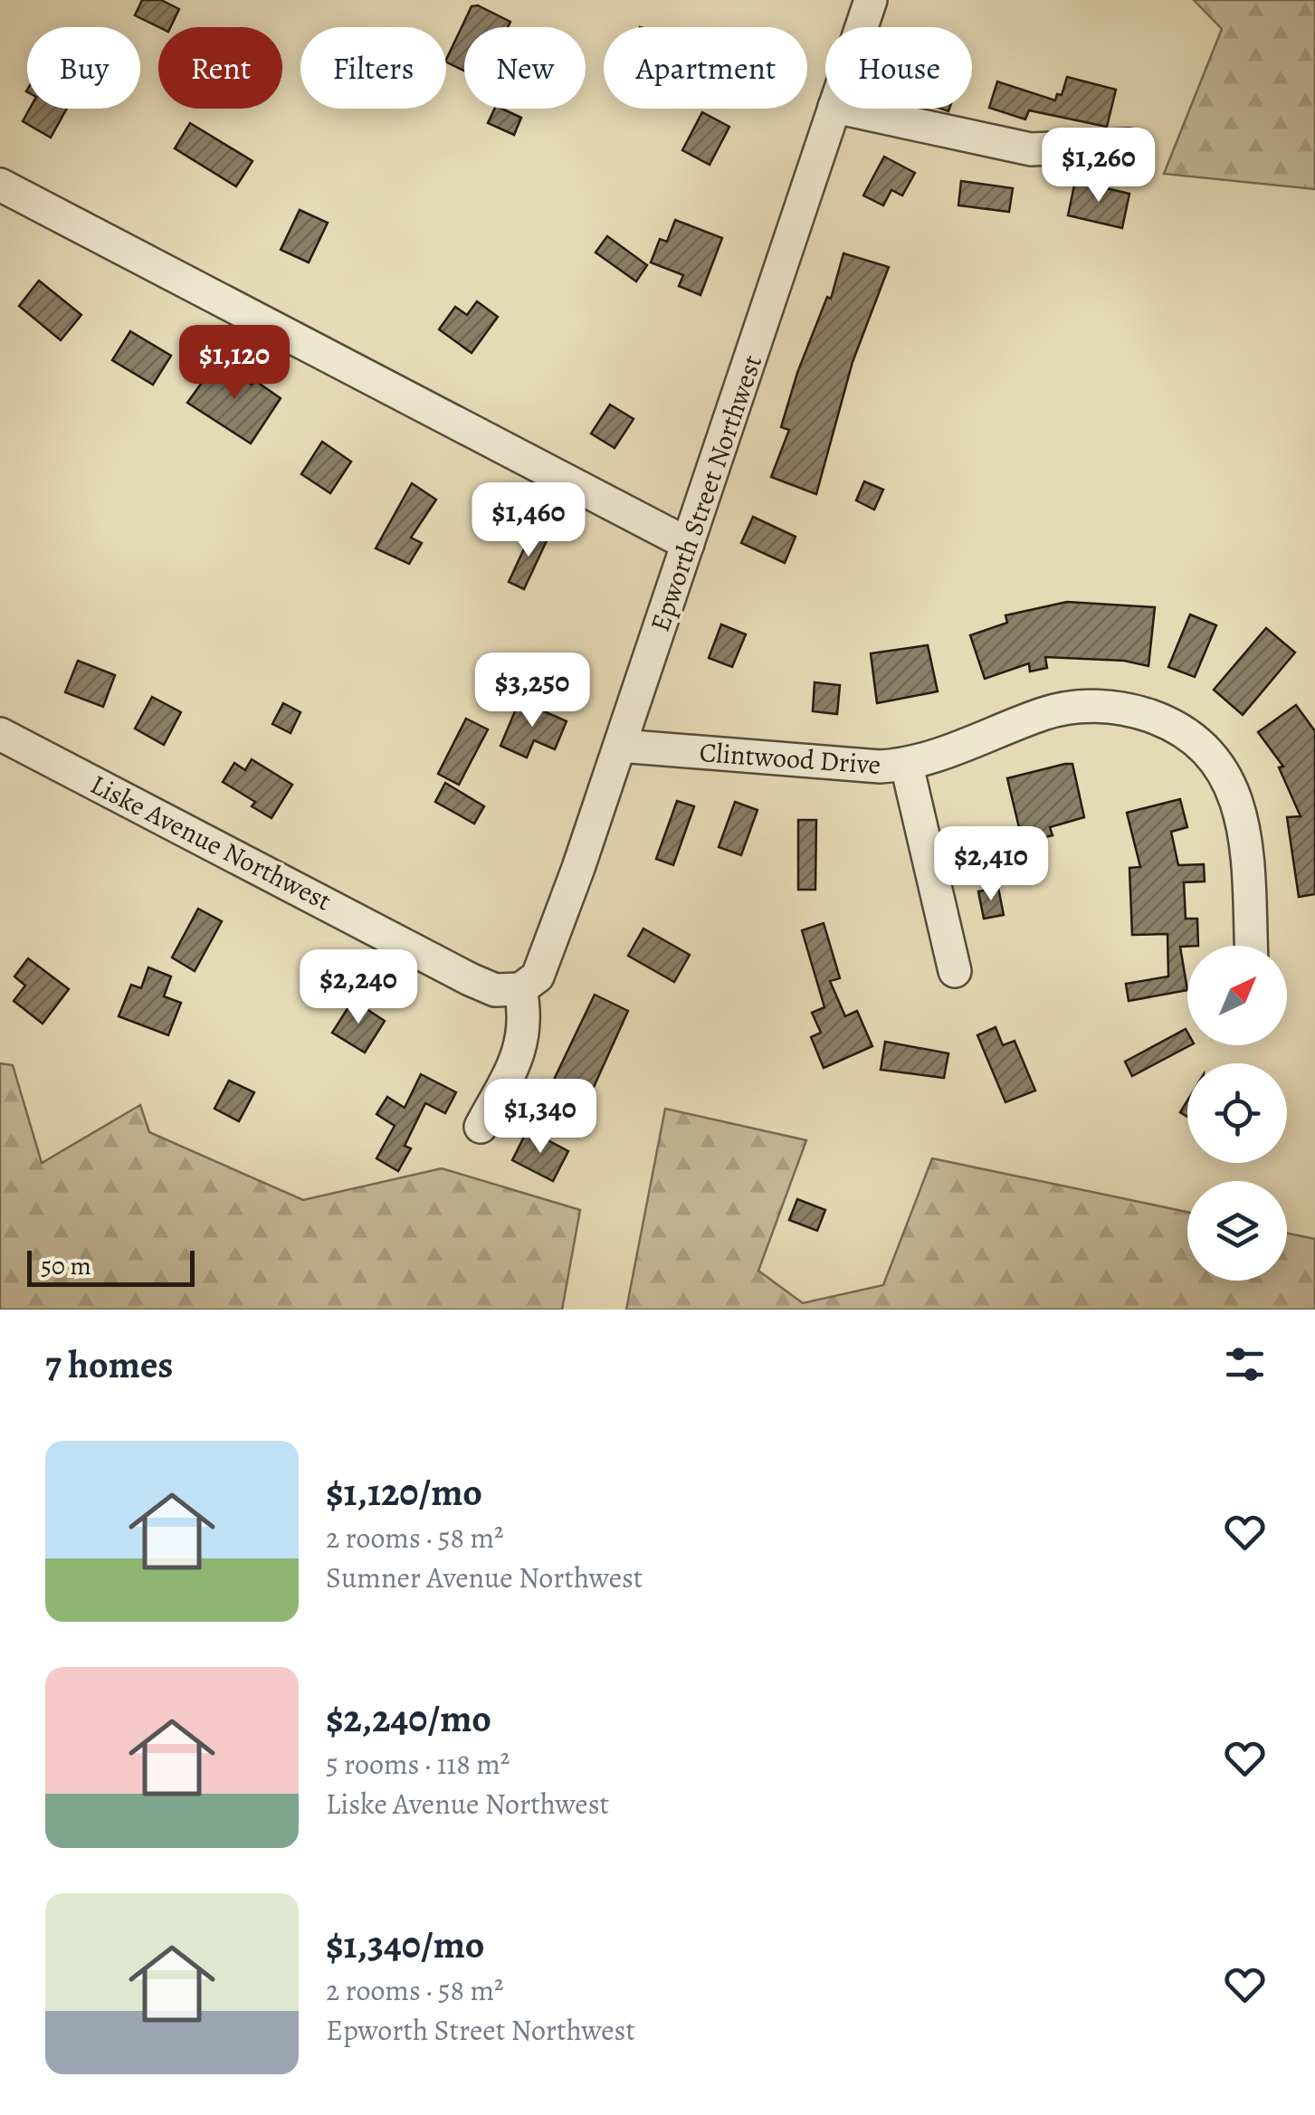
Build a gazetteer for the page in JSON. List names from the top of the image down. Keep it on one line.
{"streets":{"street":["Epworth Street Northwest","Clintwood Drive","Liske Avenue Northwest"]},"crossings":[["Epworth Street Northwest","Clintwood Drive"],["Epworth Street Northwest","Liske Avenue Northwest"]],"scale_bar":"50 m","north":"top right","page":{"chip":["Buy","Rent","Filters","New","Apartment","House"],"price":["$1,260","$1,120","$1,460","$3,250","$2,410","$2,240","$1,340"],"scale":"50 m","heading":"7 homes","list":[{"name":"$1,120/mo","note":"2 rooms · 58 m² · Sumner Avenue Northwest"},{"name":"$2,240/mo","note":"5 rooms · 118 m² · Liske Avenue Northwest"},{"name":"$1,340/mo","note":"2 rooms · 58 m² · Epworth Street Northwest"}]}}
